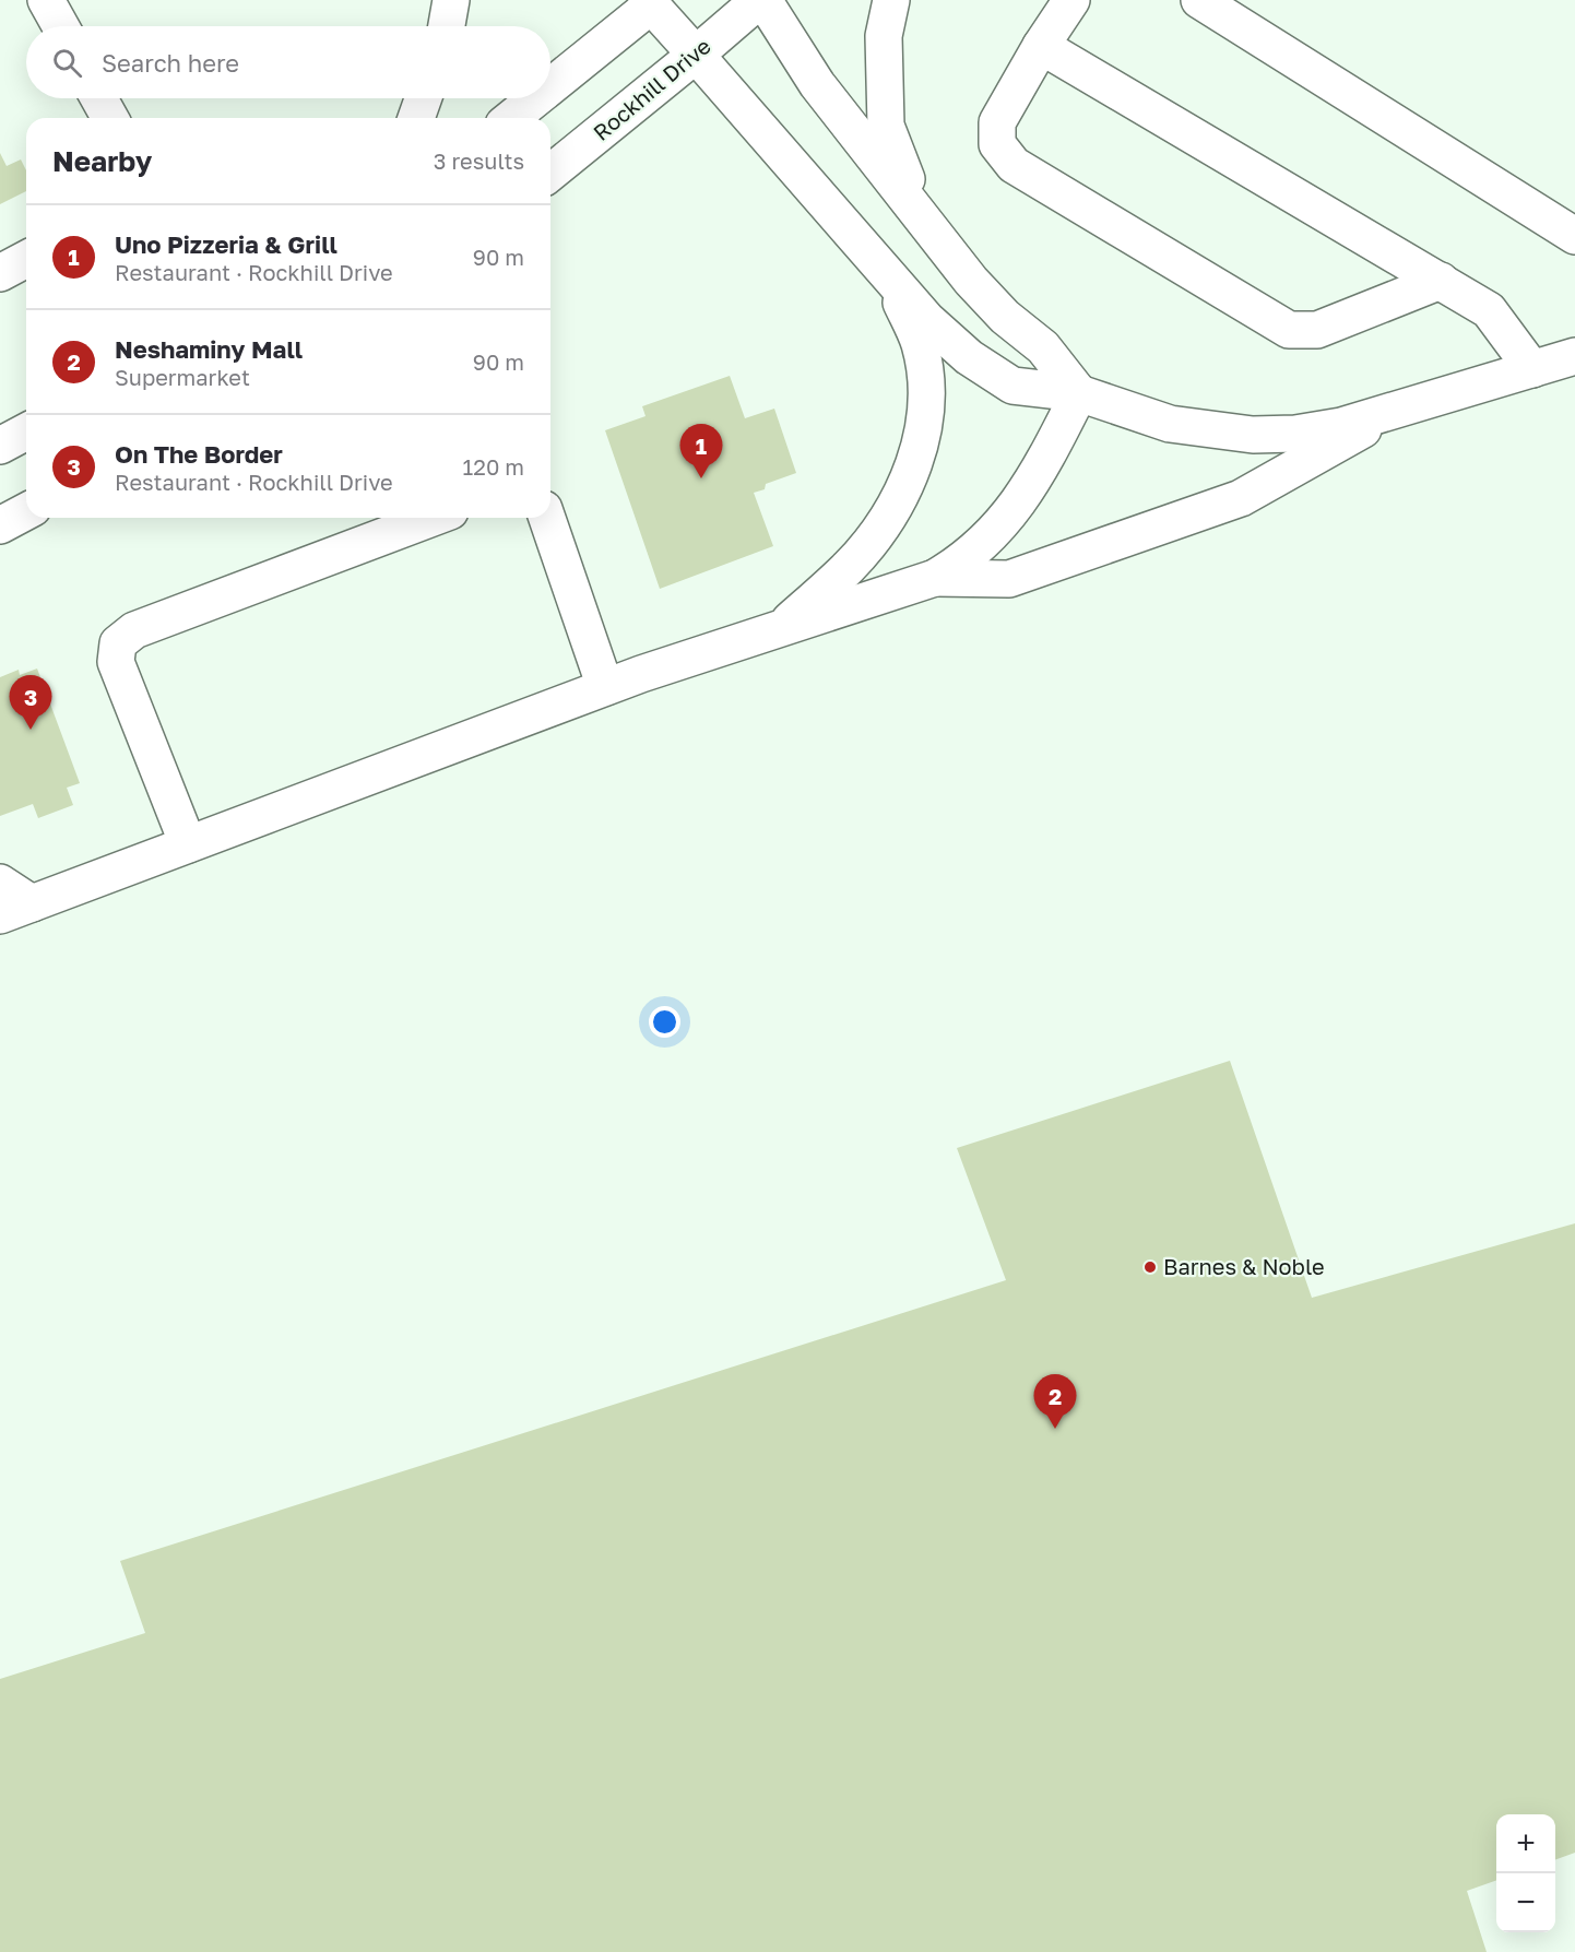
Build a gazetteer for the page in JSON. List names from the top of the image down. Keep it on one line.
{"streets":{"main road":["Rockhill Drive"]},"places":["Barnes & Noble"],"page":{"search":"Search here","heading":["Nearby","3 results"],"list":[{"mark":"1","name":"Uno Pizzeria & Grill","note":"Restaurant · Rockhill Drive","value":"90 m"},{"mark":"2","name":"Neshaminy Mall","note":"Supermarket","value":"90 m"},{"mark":"3","name":"On The Border","note":"Restaurant · Rockhill Drive","value":"120 m"}],"pins":["1","3","2"],"map_buttons":["+","−"]}}
